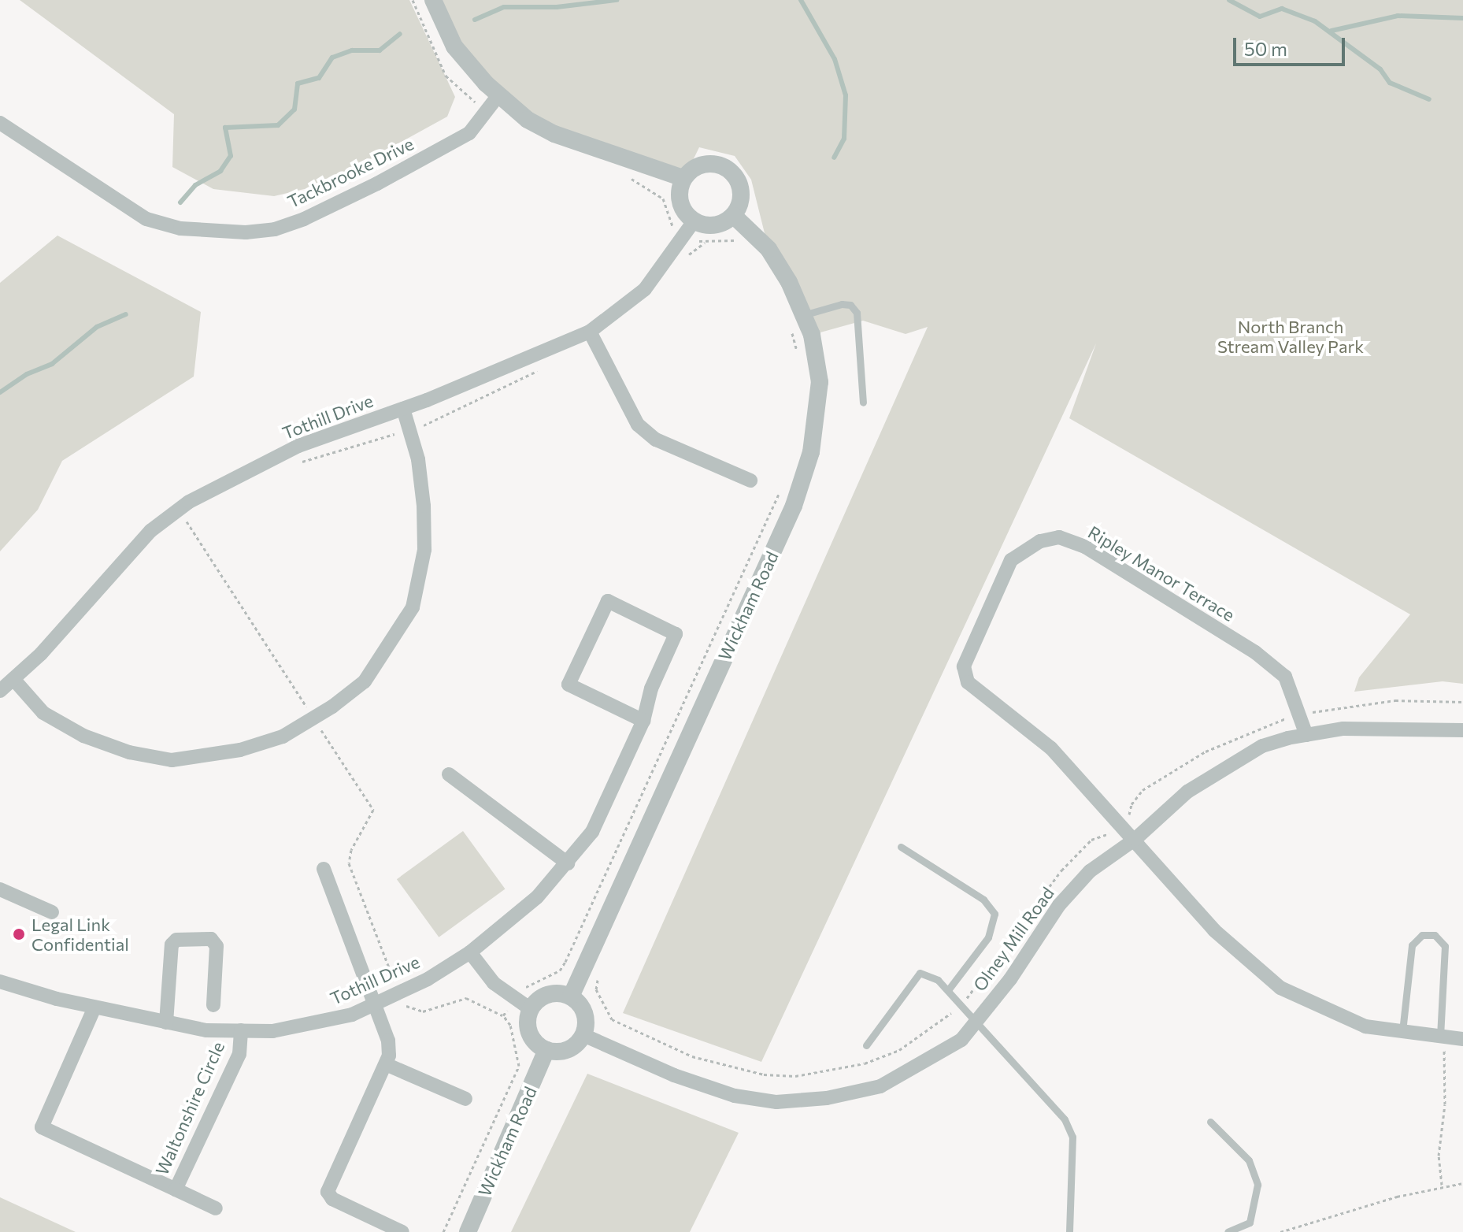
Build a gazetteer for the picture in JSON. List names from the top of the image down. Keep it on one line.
{"streets":{"street":["Tackbrooke Drive","Tothill Drive","Ripley Manor Terrace","Wickham Road","Olney Mill Road","Waltonshire Circle"]},"crossings":[["Tothill Drive","Wickham Road"],["Tothill Drive","Waltonshire Circle"],["Ripley Manor Terrace","Olney Mill Road"],["Wickham Road","Olney Mill Road"]],"parks":["North Branch Stream Valley Park"],"places":["Legal Link Confidential"],"scale_bar":"50 m"}
